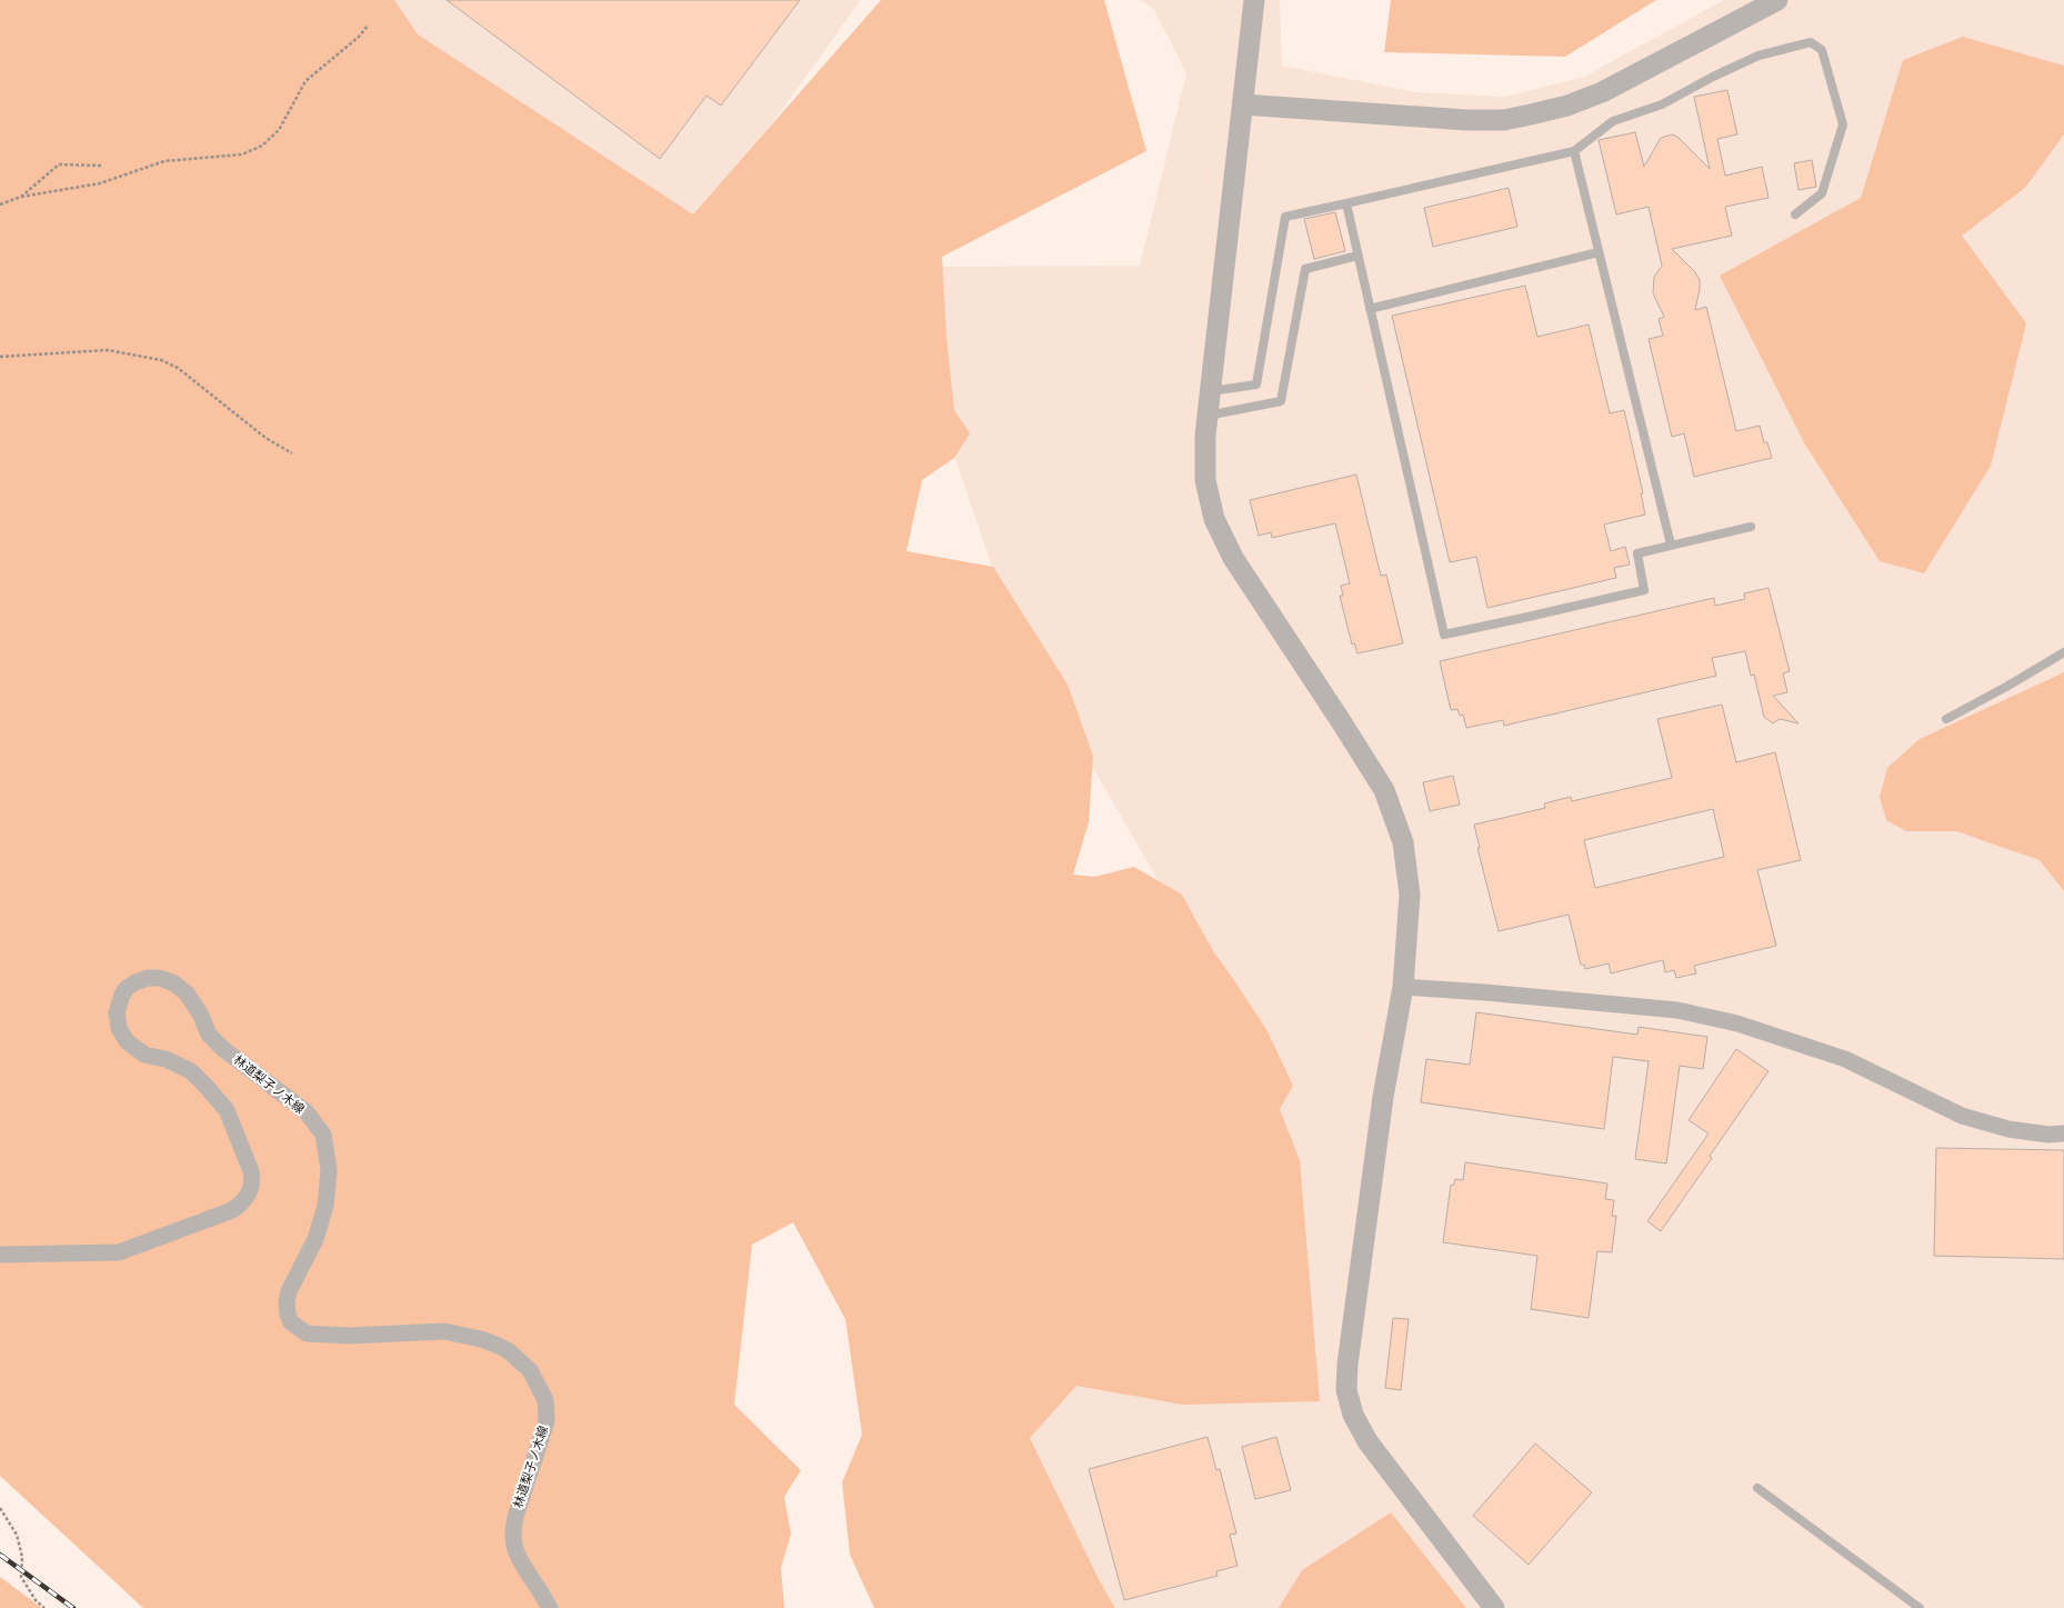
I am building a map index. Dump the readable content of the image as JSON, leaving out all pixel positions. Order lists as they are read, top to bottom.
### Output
{
  "streets": {
    "street": ["林道梨子ノ木線"]
  }
}
